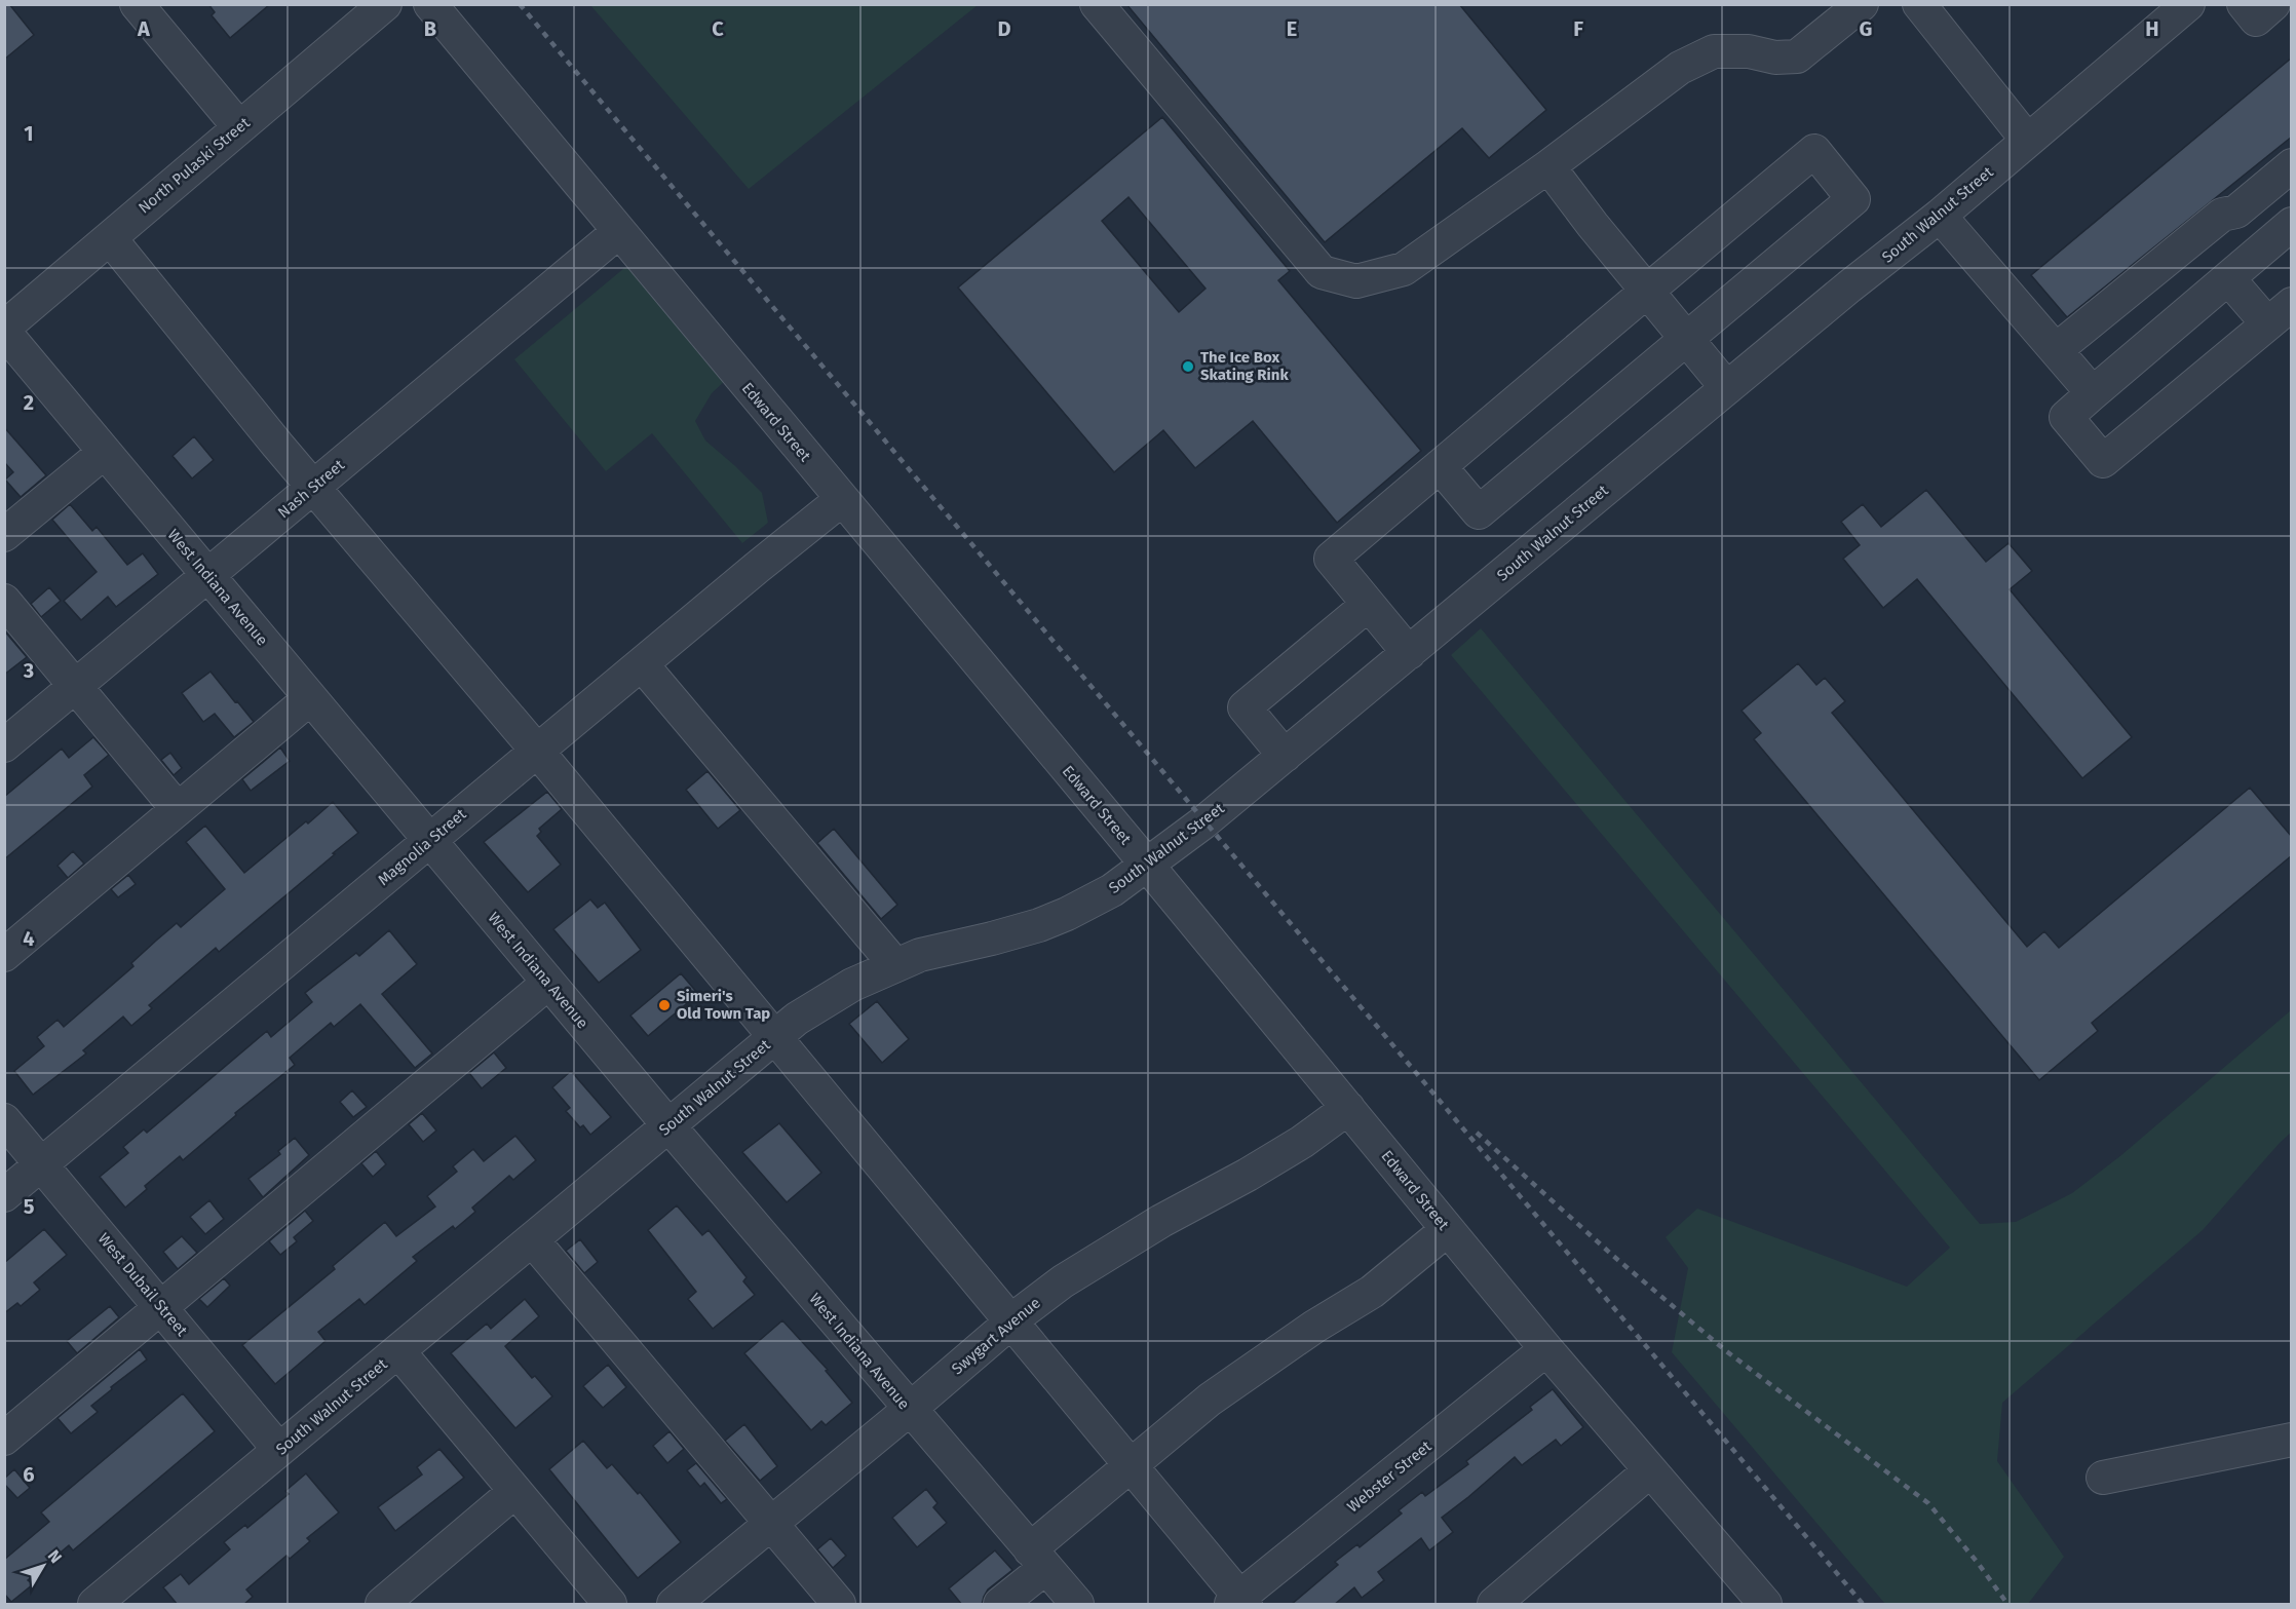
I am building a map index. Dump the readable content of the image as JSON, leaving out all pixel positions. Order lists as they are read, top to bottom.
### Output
{
  "streets": {
    "street": [
      "North Pulaski Street",
      "South Walnut Street",
      "Edward Street",
      "Nash Street",
      "West Indiana Avenue",
      "Magnolia Street",
      "West Dubail Street",
      "Swygart Avenue",
      "Webster Street"
    ]
  },
  "crossings": [
    ["North Pulaski Street", "West Indiana Avenue"],
    ["South Walnut Street", "Edward Street"],
    ["South Walnut Street", "West Indiana Avenue"],
    ["South Walnut Street", "West Dubail Street"],
    ["Edward Street", "Nash Street"],
    ["Edward Street", "Magnolia Street"],
    ["Edward Street", "Swygart Avenue"],
    ["Edward Street", "Webster Street"],
    ["Nash Street", "West Indiana Avenue"],
    ["West Indiana Avenue", "Magnolia Street"],
    ["West Indiana Avenue", "Swygart Avenue"],
    ["Magnolia Street", "West Dubail Street"]
  ],
  "places": ["The Ice Box Skating Rink", "Simeri's Old Town Tap"],
  "north": "top right",
  "grid": {
    "columns": [
      "A",
      "B",
      "C",
      "D",
      "E",
      "F",
      "G",
      "H"
    ],
    "rows": [
      "1",
      "2",
      "3",
      "4",
      "5",
      "6"
    ]
  }
}
